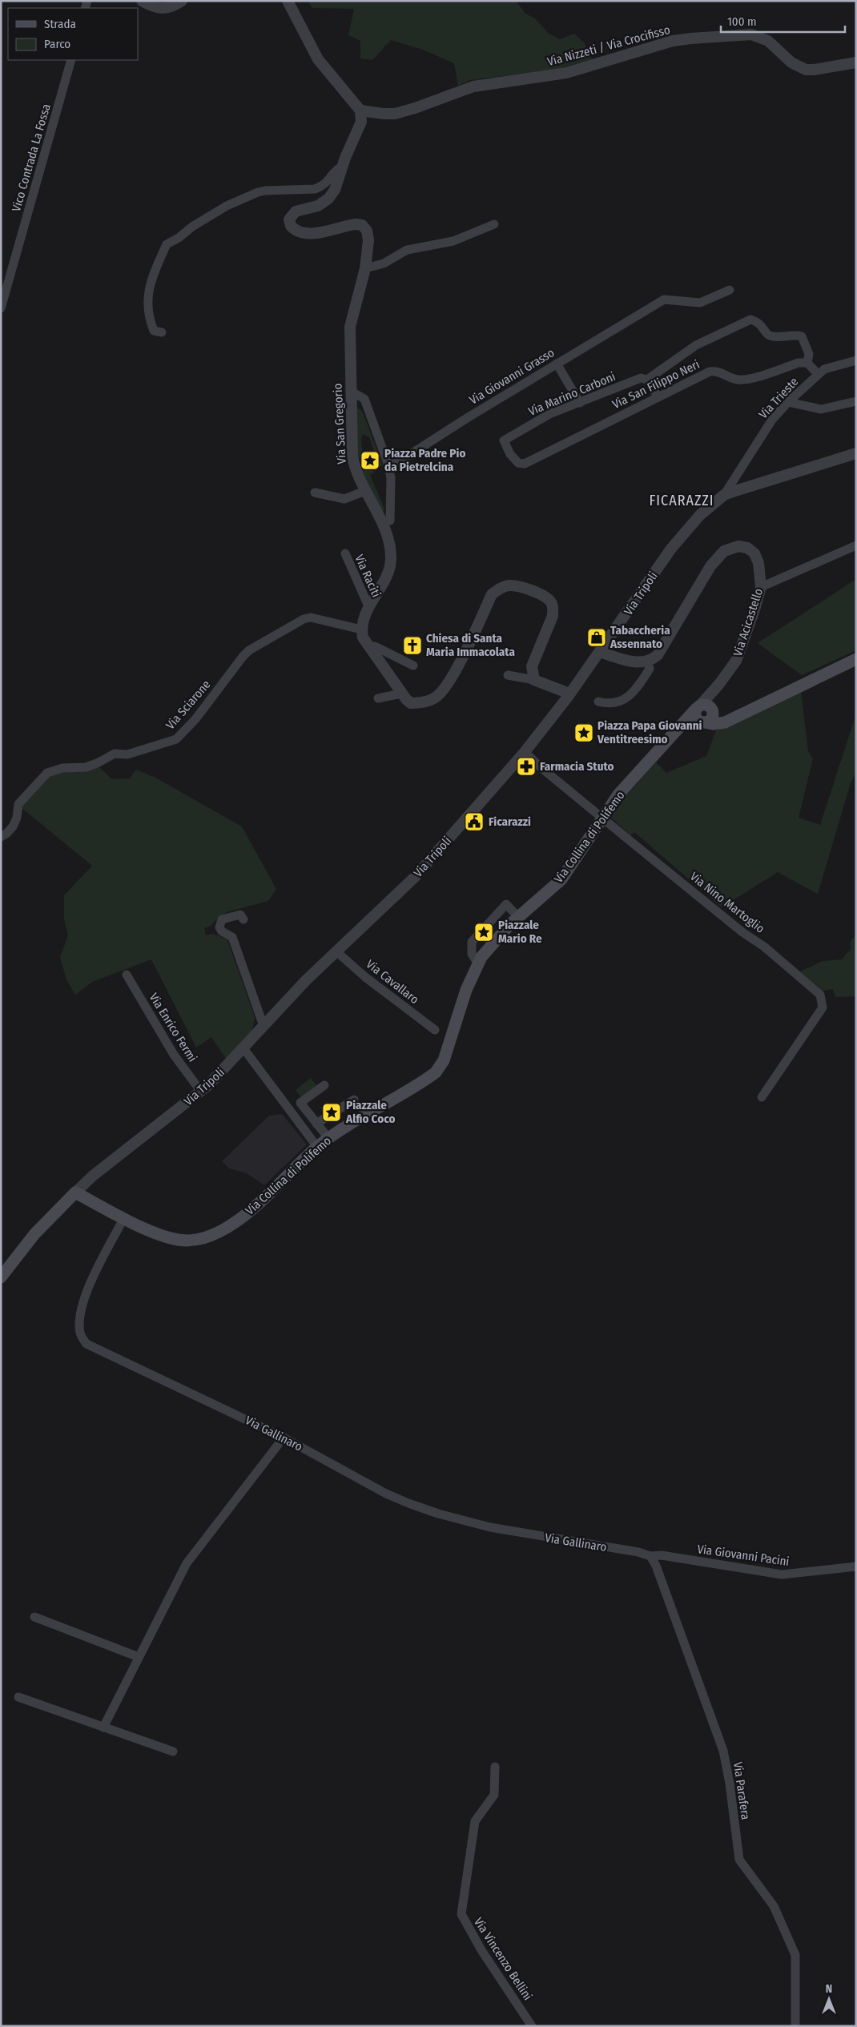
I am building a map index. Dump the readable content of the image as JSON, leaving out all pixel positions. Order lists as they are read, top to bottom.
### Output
{
  "streets": {
    "main road": ["Via Tripoli", "Via Collina di Polifemo"],
    "street": [
      "Via Nizzeti / Via Crocifisso",
      "Vico Contrada La Fossa",
      "Via Giovanni Grasso",
      "Via San Filippo Neri",
      "Via Marino Carboni",
      "Via Trieste",
      "Via San Gregorio",
      "Via Raciti",
      "Via Acicastello",
      "Via Sciarone",
      "Via Nino Martoglio",
      "Via Cavallaro",
      "Via Enrico Fermi",
      "Via Gallinaro",
      "Via Giovanni Pacini",
      "Via Parafera",
      "Via Vincenzo Bellini"
    ]
  },
  "crossings": [
    ["Via Nizzeti / Via Crocifisso", "Via San Gregorio"],
    ["Via San Filippo Neri", "Via Marino Carboni"],
    ["Via Trieste", "Via Tripoli"],
    ["Via San Gregorio", "Via Raciti"],
    ["Via San Gregorio", "Via Sciarone"],
    ["Via Tripoli", "Via Nino Martoglio"],
    ["Via Tripoli", "Via Cavallaro"],
    ["Via Tripoli", "Via Enrico Fermi"],
    ["Via Acicastello", "Via Collina di Polifemo"],
    ["Via Collina di Polifemo", "Via Nino Martoglio"],
    ["Via Collina di Polifemo", "Via Gallinaro"],
    ["Via Gallinaro", "Via Giovanni Pacini"],
    ["Via Gallinaro", "Via Parafera"],
    ["Via Giovanni Pacini", "Via Parafera"]
  ],
  "districts": ["FICARAZZI"],
  "places": {
    "place": [
      "Piazza Padre Pio da Pietrelcina",
      "Piazza Papa Giovanni Ventitreesimo",
      "Piazzale Mario Re",
      "Piazzale Alfio Coco"
    ],
    "shop": ["Tabaccheria Assennato"],
    "church": ["Chiesa di Santa Maria Immacolata"],
    "pharmacy": ["Farmacia Stuto"],
    "public building": ["Ficarazzi"]
  },
  "legend": ["Strada", "Parco"],
  "scale_bar": "100 m",
  "north": "top"
}
